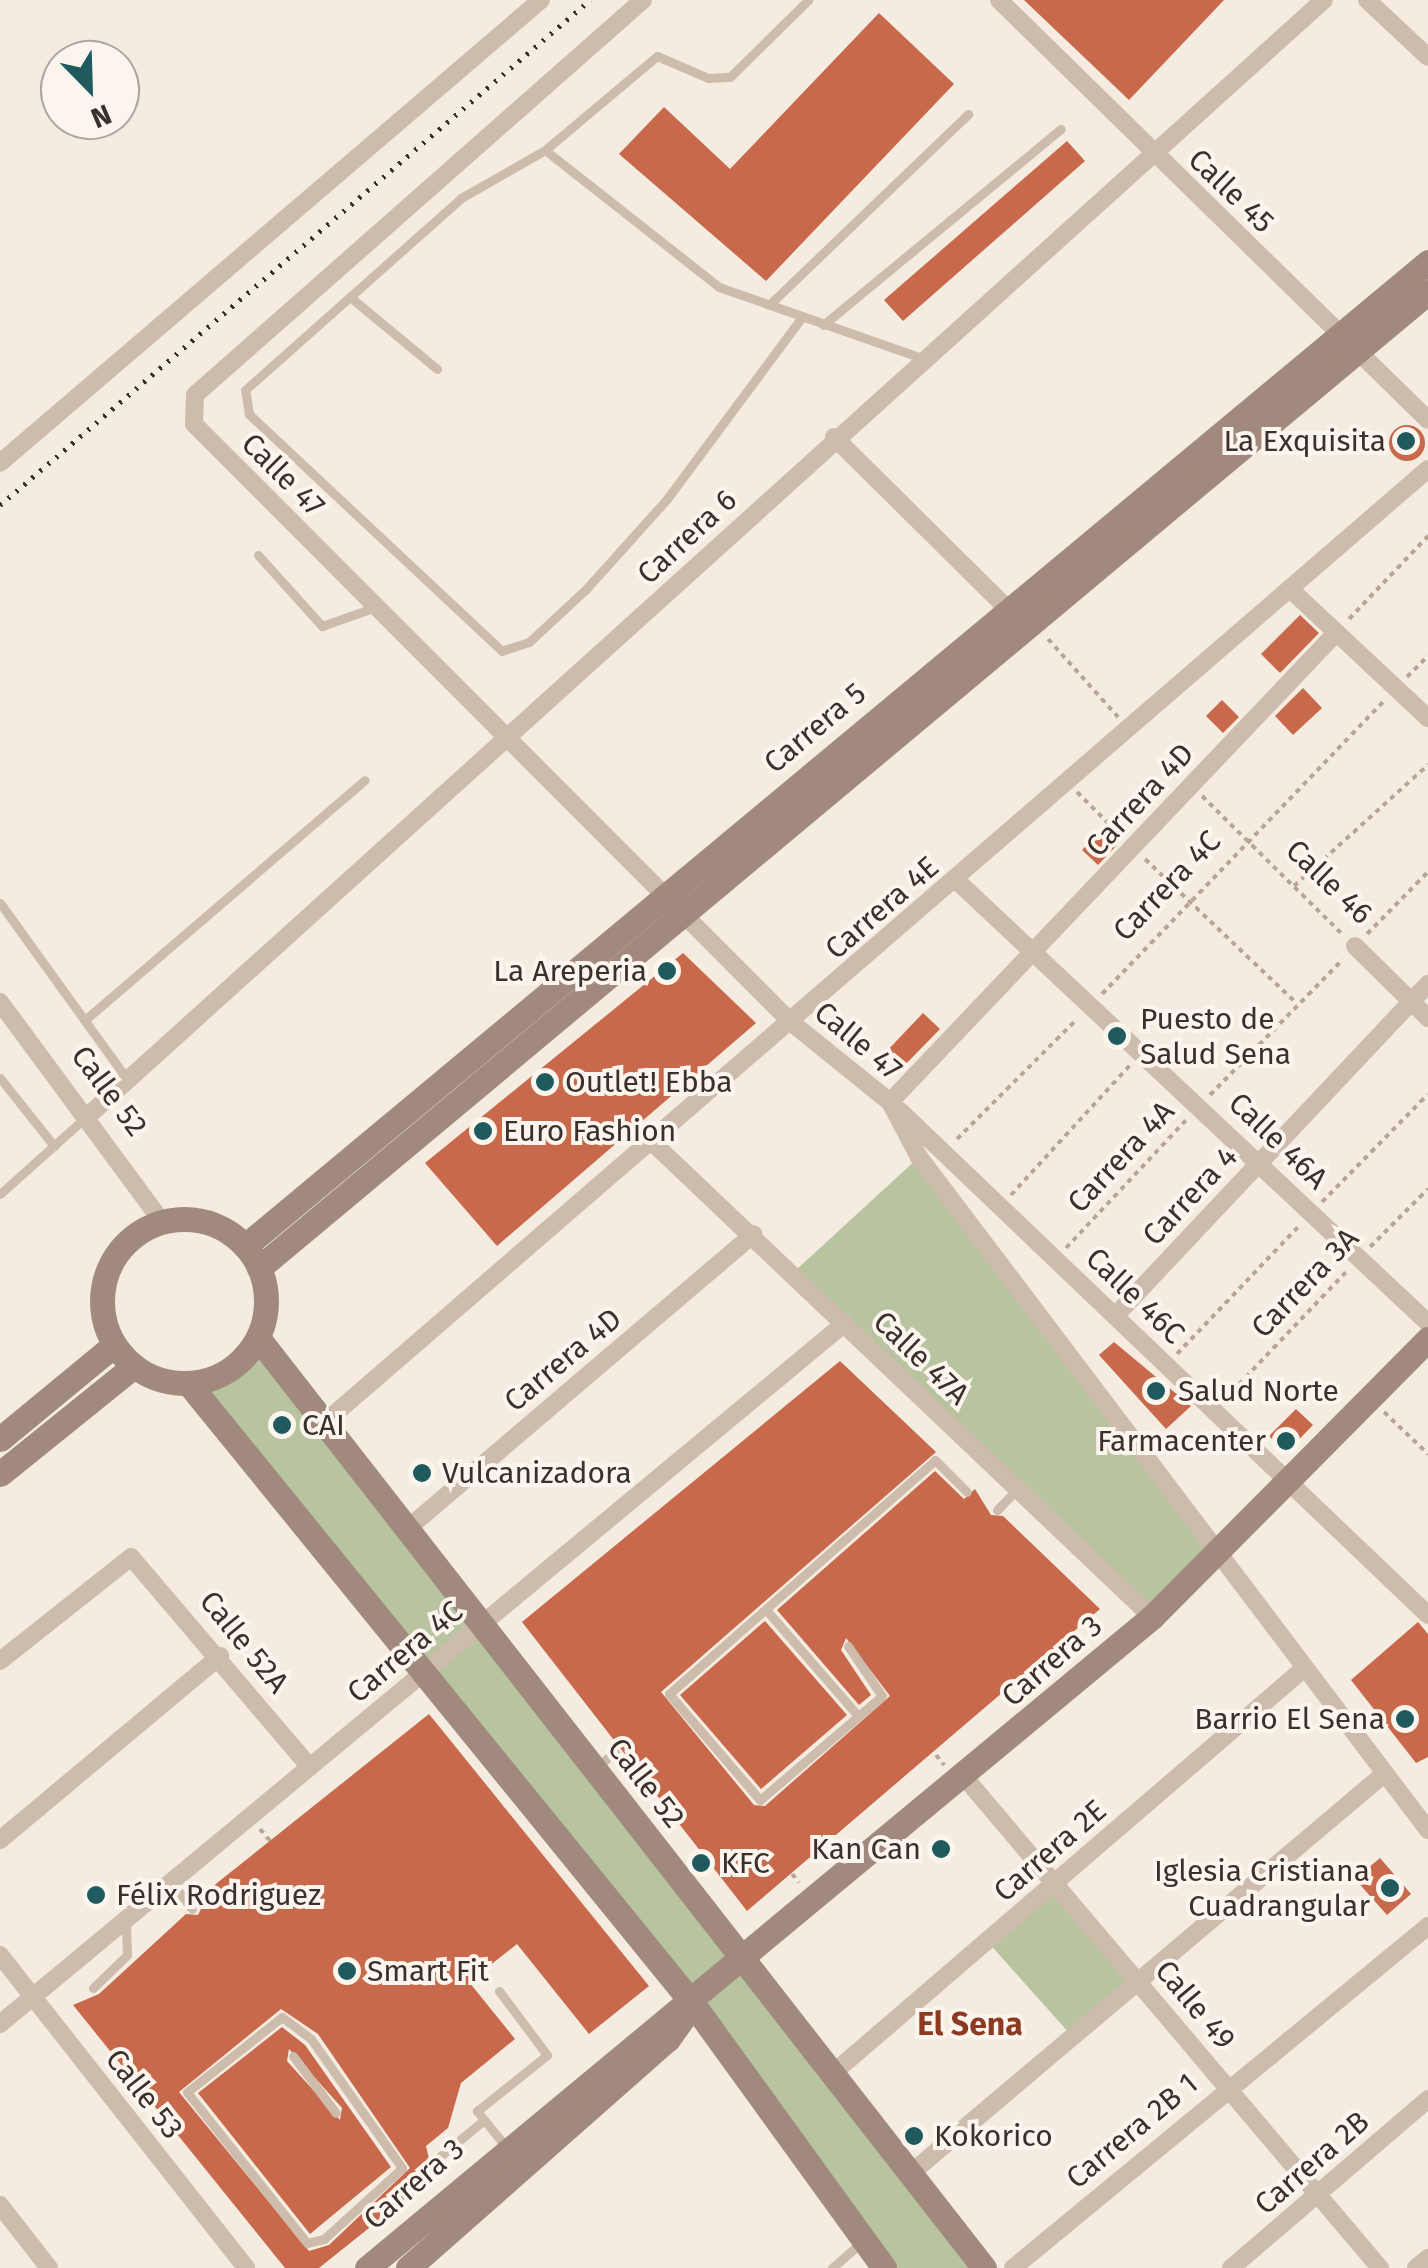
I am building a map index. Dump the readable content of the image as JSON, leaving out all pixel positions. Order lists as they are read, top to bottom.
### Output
{
  "streets": {
    "main road": ["Carrera 5", "Calle 52", "Carrera 3"],
    "street": [
      "Calle 45",
      "Calle 47",
      "Carrera 6",
      "Carrera 4D",
      "Calle 46",
      "Carrera 4C",
      "Carrera 4E",
      "Calle 46A",
      "Carrera 4",
      "Calle 46C",
      "Calle 47A",
      "Calle 52A",
      "Carrera 2E",
      "Calle 49",
      "Calle 53",
      "Carrera 2B 1",
      "Carrera 2B"
    ],
    "path": ["Carrera 4A", "Carrera 3A"]
  },
  "crossings": [
    ["Calle 45", "Carrera 6"],
    ["Calle 45", "Carrera 5"],
    ["Calle 47", "Carrera 6"],
    ["Calle 47", "Carrera 5"],
    ["Calle 47", "Carrera 4D"],
    ["Calle 47", "Carrera 4E"],
    ["Calle 47", "Calle 46C"],
    ["Calle 47", "Carrera 3"],
    ["Calle 47", "Carrera 2E"],
    ["Carrera 6", "Calle 52"],
    ["Carrera 5", "Calle 52"],
    ["Carrera 4D", "Calle 46"],
    ["Carrera 4D", "Calle 52"],
    ["Carrera 4D", "Calle 46A"],
    ["Carrera 4D", "Calle 46C"],
    ["Carrera 4D", "Calle 47A"],
    ["Calle 46", "Carrera 4C"],
    ["Calle 46", "Carrera 4A"],
    ["Calle 46", "Carrera 4"],
    ["Carrera 4C", "Calle 52"],
    ["Carrera 4C", "Calle 46A"],
    ["Carrera 4C", "Calle 46C"],
    ["Carrera 4C", "Calle 47A"],
    ["Carrera 4C", "Calle 52A"],
    ["Carrera 4C", "Calle 53"],
    ["Carrera 4E", "Calle 52"],
    ["Carrera 4E", "Calle 46A"],
    ["Carrera 4E", "Calle 47A"],
    ["Calle 52", "Carrera 3"],
    ["Calle 52", "Carrera 2E"],
    ["Calle 46A", "Carrera 4A"],
    ["Calle 46A", "Carrera 4"],
    ["Calle 46A", "Carrera 3A"],
    ["Carrera 4A", "Calle 46C"],
    ["Carrera 4", "Calle 46C"],
    ["Carrera 3A", "Calle 46C"],
    ["Calle 46C", "Carrera 3"],
    ["Calle 47A", "Carrera 3"],
    ["Carrera 3", "Calle 49"],
    ["Carrera 2E", "Calle 49"],
    ["Calle 49", "Carrera 2B 1"],
    ["Calle 49", "Carrera 2B"]
  ],
  "districts": ["El Sena"],
  "places": [
    "La Exquisita",
    "La Areperia",
    "Puesto de Salud Sena",
    "Outlet! Ebba",
    "Euro Fashion",
    "Salud Norte",
    "CAI",
    "Farmacenter",
    "Vulcanizadora",
    "Barrio El Sena",
    "Kan Can",
    "KFC",
    "Iglesia Cristiana Cuadrangular",
    "Félix Rodriguez",
    "Smart Fit",
    "Kokorico"
  ],
  "north": "bottom right"
}
